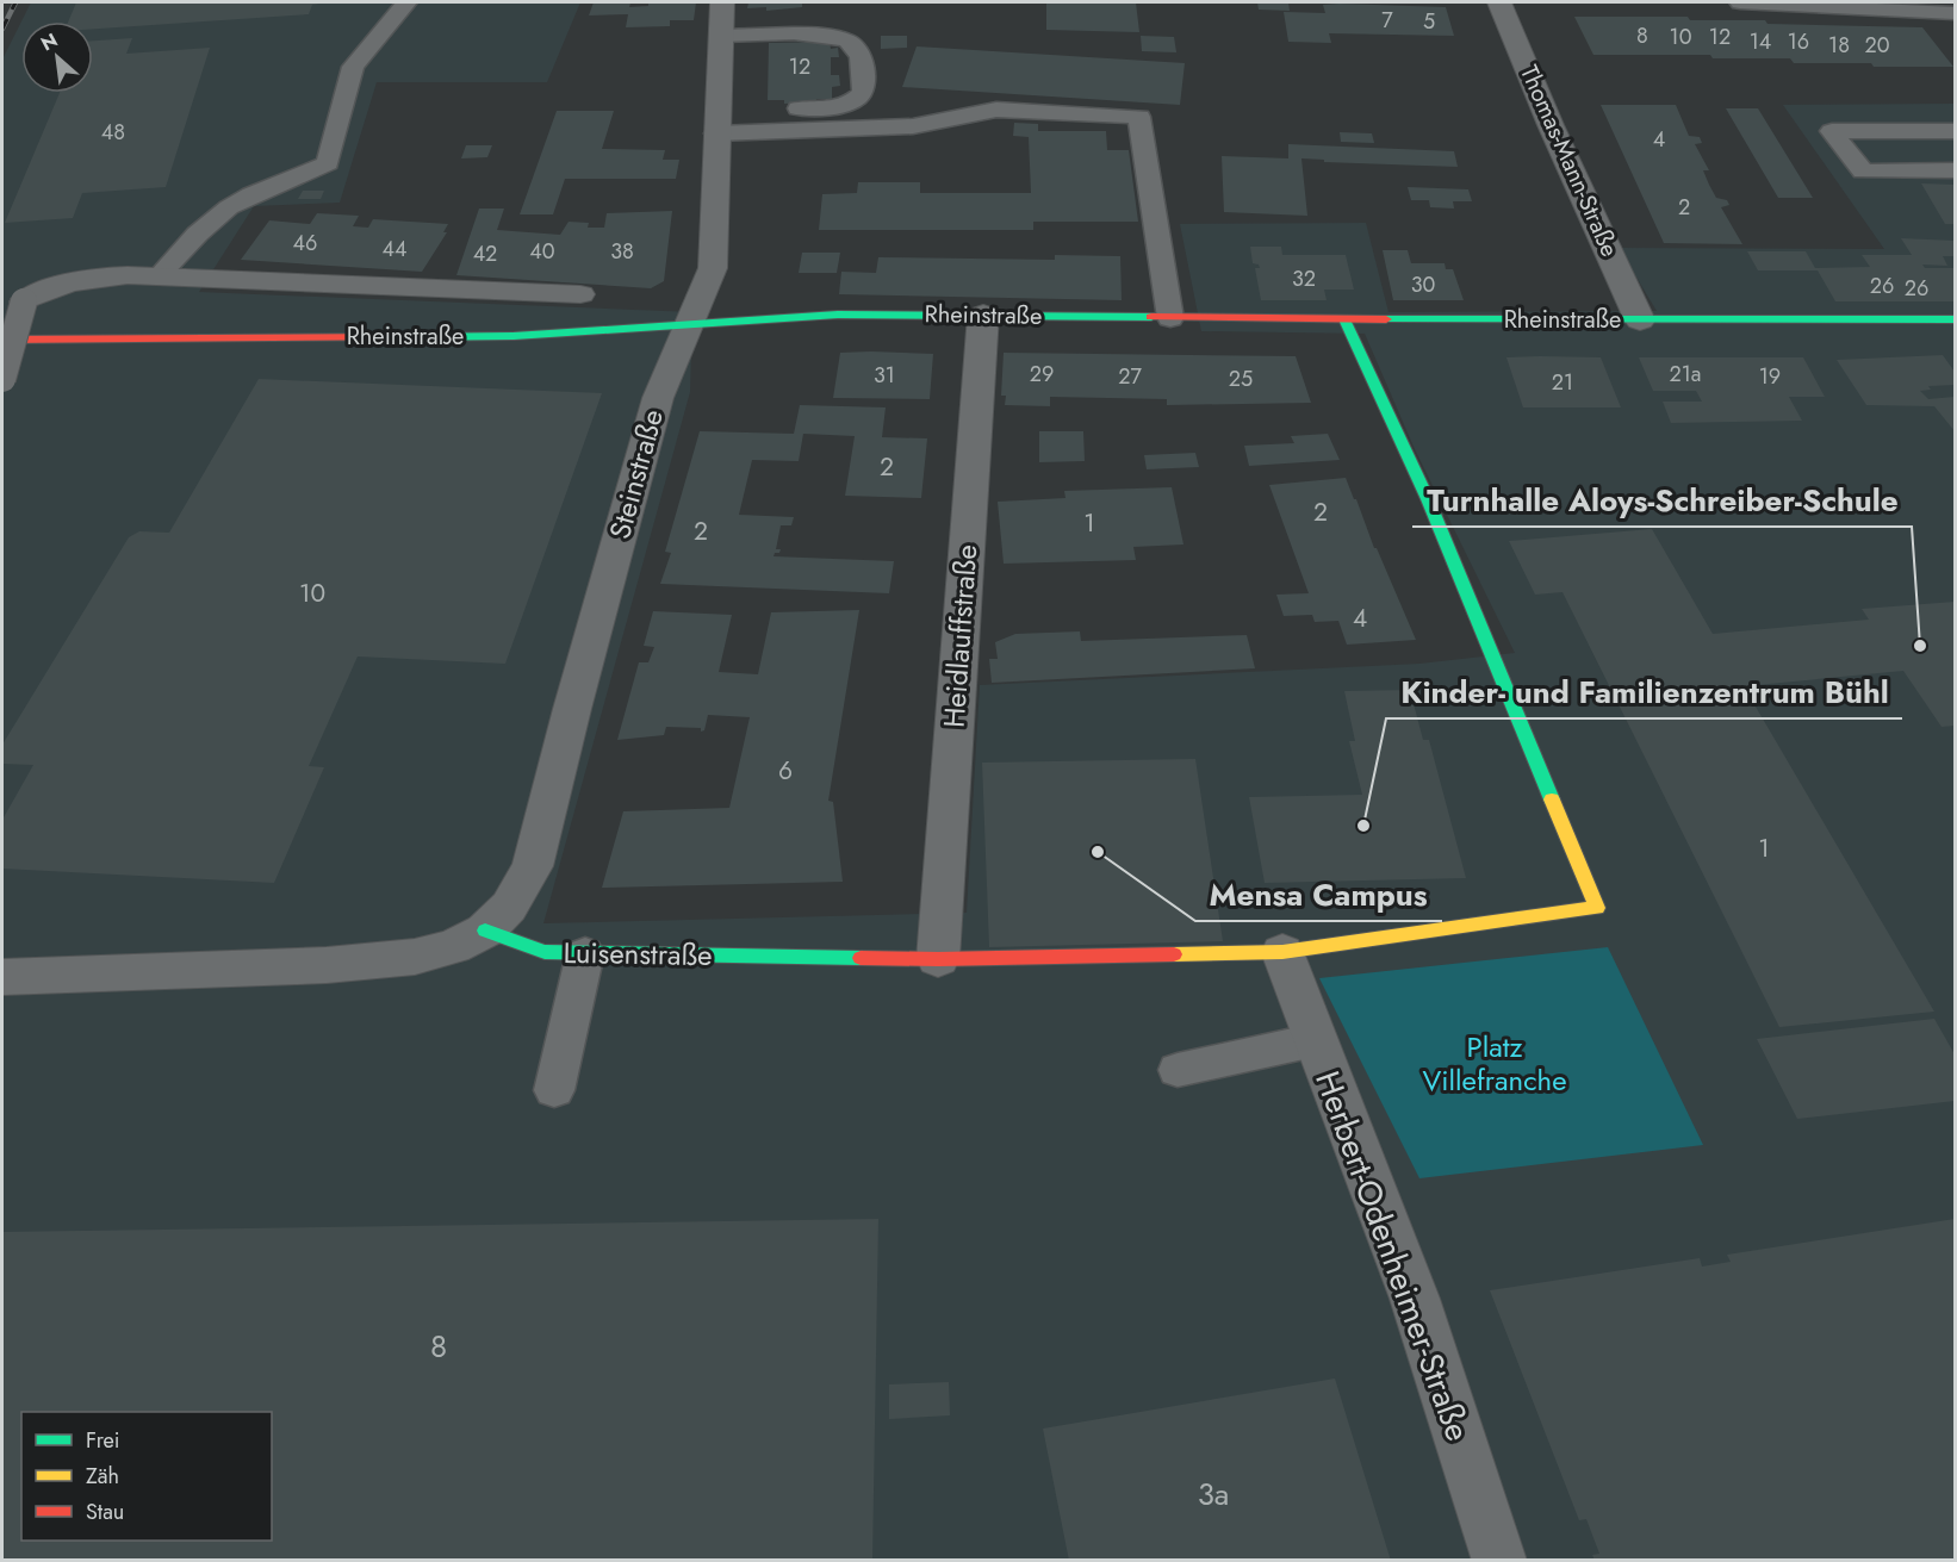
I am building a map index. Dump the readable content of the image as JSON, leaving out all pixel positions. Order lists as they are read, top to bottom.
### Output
{
  "streets": {
    "street": [
      "Thomas-Mann-Straße",
      "Rheinstraße",
      "Steinstraße",
      "Heidlauffstraße",
      "Luisenstraße",
      "Herbert-Odenheimer-Straße"
    ]
  },
  "crossings": [
    ["Thomas-Mann-Straße", "Rheinstraße"],
    ["Rheinstraße", "Steinstraße"],
    ["Rheinstraße", "Heidlauffstraße"],
    ["Rheinstraße", "Luisenstraße"],
    ["Steinstraße", "Luisenstraße"],
    ["Heidlauffstraße", "Luisenstraße"],
    ["Luisenstraße", "Herbert-Odenheimer-Straße"]
  ],
  "parks": ["Platz Villefranche"],
  "places": ["Turnhalle Aloys-Schreiber-Schule", "Kinder- und Familienzentrum Bühl", "Mensa Campus"],
  "house_numbers": [
    "7",
    "5",
    "8",
    "10",
    "12",
    "14",
    "16",
    "18",
    "20",
    "12",
    "48",
    "4",
    "2",
    "46",
    "44",
    "40",
    "38",
    "42",
    "32",
    "30",
    "26",
    "26",
    "29",
    "21a",
    "31",
    "27",
    "19",
    "25",
    "21",
    "2",
    "2",
    "1",
    "2",
    "10",
    "4",
    "6",
    "1",
    "8",
    "3a"
  ],
  "legend": ["Frei", "Zäh", "Stau"],
  "north": "top left"
}
